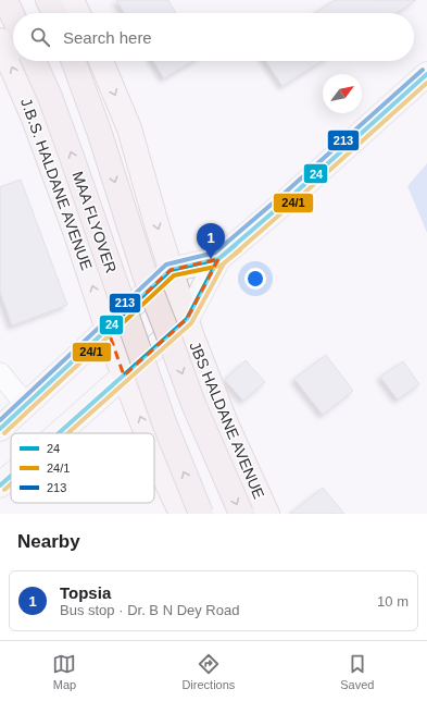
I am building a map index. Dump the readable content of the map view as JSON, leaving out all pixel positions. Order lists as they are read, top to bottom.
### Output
{
  "streets": {
    "highway": ["MAA FLYOVER"],
    "main road": ["J.B.S. HALDANE AVENUE", "JBS HALDANE AVENUE"]
  },
  "one_way": ["J.B.S. HALDANE AVENUE", "JBS HALDANE AVENUE"],
  "lines": ["transit line 213", "transit line 24", "transit line 24/1"],
  "legend": ["24", "24/1", "213"],
  "north": "top right",
  "page": {
    "search": "Search here",
    "pins": "1",
    "heading": "Nearby",
    "list": [
      {
        "mark": "1",
        "name": "Topsia",
        "note": "Bus stop · Dr. B N Dey Road",
        "value": "10 m"
      }
    ],
    "nav": ["Map", "Directions", "Saved"]
  }
}
